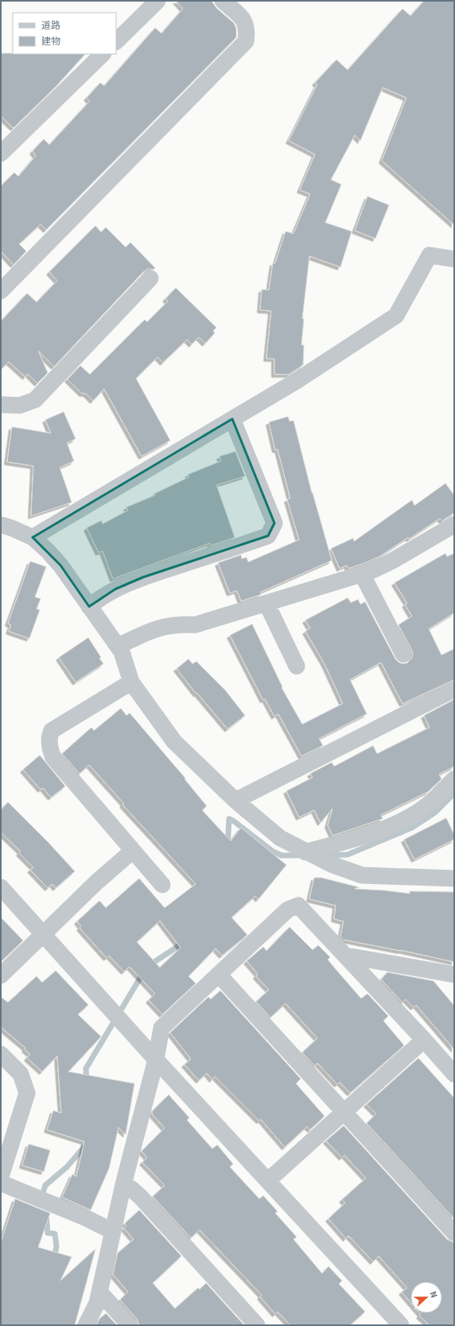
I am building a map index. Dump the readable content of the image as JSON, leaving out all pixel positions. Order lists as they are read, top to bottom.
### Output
{
  "legend": ["道路", "建物"],
  "north": "right"
}
